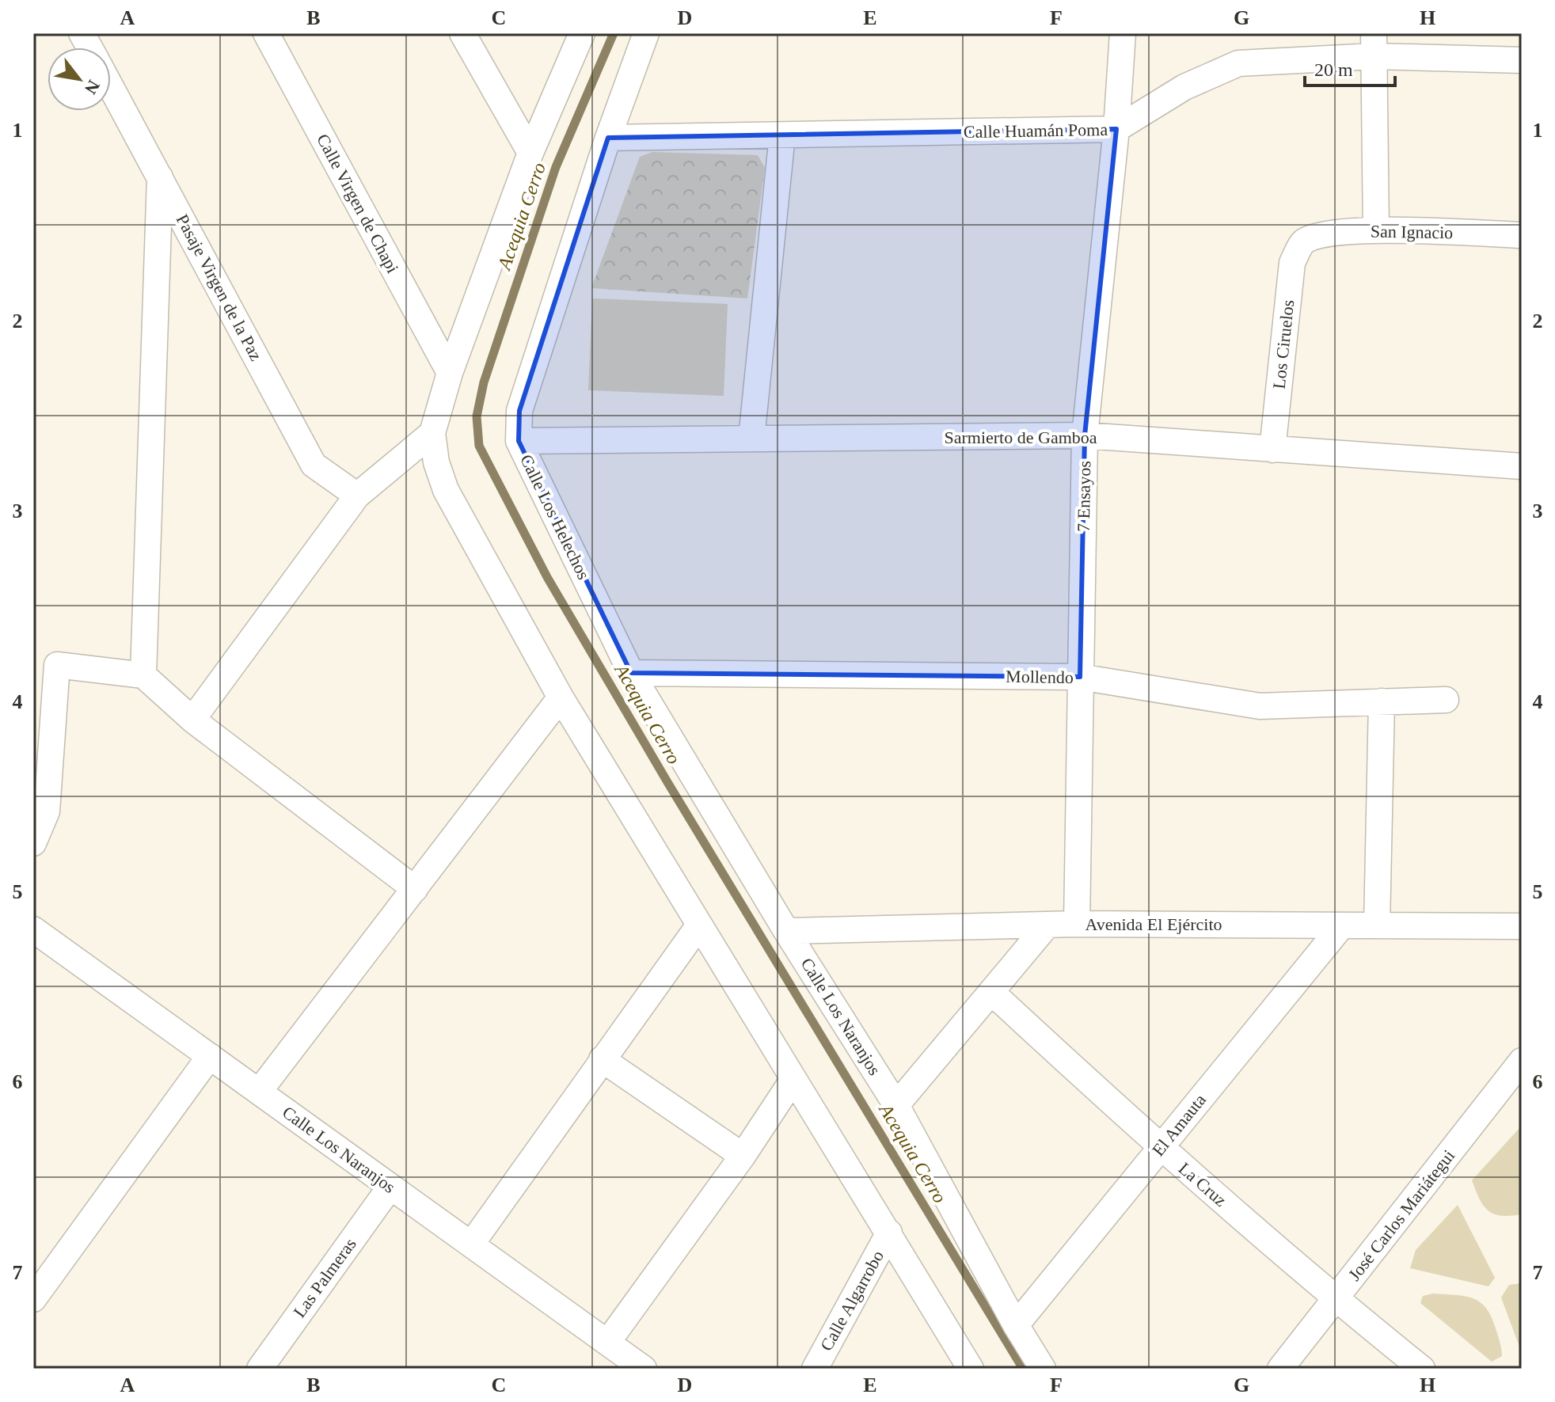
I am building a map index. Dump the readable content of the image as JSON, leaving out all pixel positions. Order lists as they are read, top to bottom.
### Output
{
  "streets": {
    "street": [
      "Calle Huamán Poma",
      "Calle Virgen de Chapi",
      "San Ignacio",
      "Pasaje Virgen de la Paz",
      "Los Ciruelos",
      "Sarmierto de Gamboa",
      "7 Ensayos",
      "Calle Los Helechos",
      "Mollendo",
      "Avenida El Ejército",
      "Calle Los Naranjos",
      "El Amauta",
      "La Cruz",
      "José Carlos Mariátegui",
      "Las Palmeras",
      "Calle Algarrobo"
    ]
  },
  "crossings": [
    ["Calle Huamán Poma", "7 Ensayos"],
    ["Calle Huamán Poma", "Calle Los Helechos"],
    ["San Ignacio", "Los Ciruelos"],
    ["Los Ciruelos", "Sarmierto de Gamboa"],
    ["Sarmierto de Gamboa", "7 Ensayos"],
    ["Sarmierto de Gamboa", "Calle Los Helechos"],
    ["7 Ensayos", "Mollendo"],
    ["7 Ensayos", "Avenida El Ejército"],
    ["Calle Los Helechos", "Mollendo"],
    ["Calle Los Helechos", "Avenida El Ejército"],
    ["Calle Los Helechos", "Calle Los Naranjos"],
    ["Avenida El Ejército", "Calle Los Naranjos"],
    ["Avenida El Ejército", "El Amauta"],
    ["Calle Los Naranjos", "El Amauta"],
    ["Calle Los Naranjos", "Las Palmeras"],
    ["El Amauta", "La Cruz"],
    ["La Cruz", "José Carlos Mariátegui"]
  ],
  "water": ["Acequia Cerro"],
  "scale_bar": "20 m",
  "north": "bottom right",
  "grid": {
    "columns": [
      "A",
      "B",
      "C",
      "D",
      "E",
      "F",
      "G",
      "H"
    ],
    "rows": [
      "1",
      "2",
      "3",
      "4",
      "5",
      "6",
      "7"
    ]
  }
}
